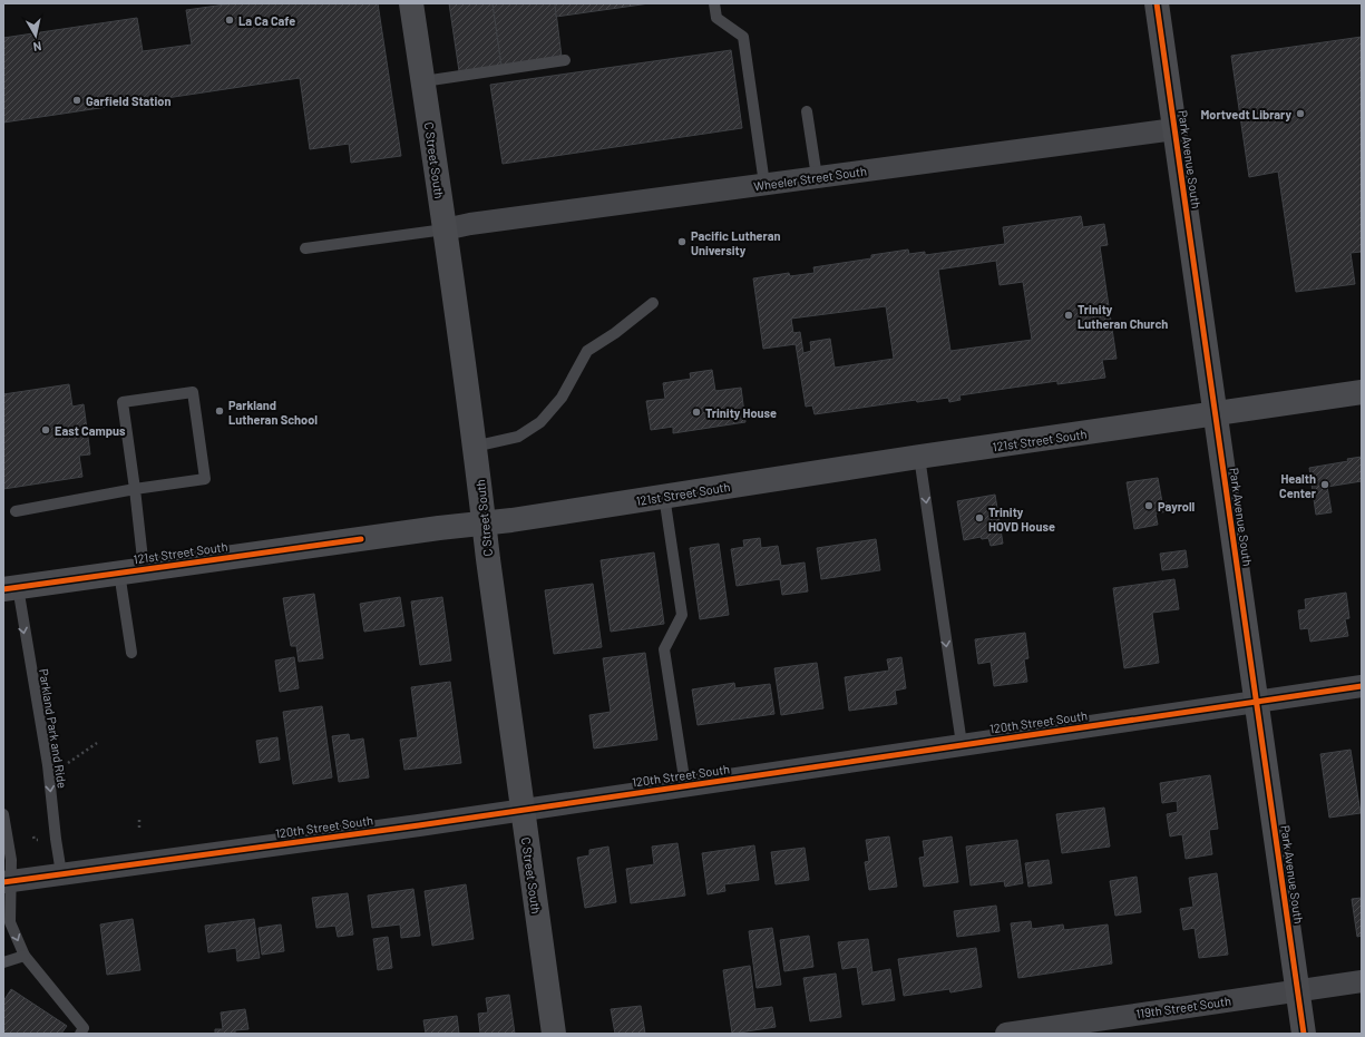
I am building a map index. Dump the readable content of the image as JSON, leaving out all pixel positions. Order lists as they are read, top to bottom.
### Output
{
  "streets": {
    "street": [
      "Park Avenue South",
      "C Street South",
      "Wheeler Street South",
      "121st Street South",
      "120th Street South",
      "119th Street South"
    ],
    "lane": ["Parkland Park and Ride"]
  },
  "crossings": [
    ["Park Avenue South", "Wheeler Street South"],
    ["Park Avenue South", "121st Street South"],
    ["Park Avenue South", "120th Street South"],
    ["Park Avenue South", "119th Street South"],
    ["C Street South", "Wheeler Street South"],
    ["C Street South", "121st Street South"],
    ["C Street South", "120th Street South"],
    ["121st Street South", "Parkland Park and Ride"],
    ["120th Street South", "Parkland Park and Ride"]
  ],
  "one_way": ["Parkland Park and Ride"],
  "places": [
    "La Ca Cafe",
    "Garfield Station",
    "Mortvedt Library",
    "Pacific Lutheran University",
    "Trinity Lutheran Church",
    "Parkland Lutheran School",
    "Trinity House",
    "East Campus",
    "Health Center",
    "Payroll",
    "Trinity HOVD House"
  ],
  "north": "bottom"
}
